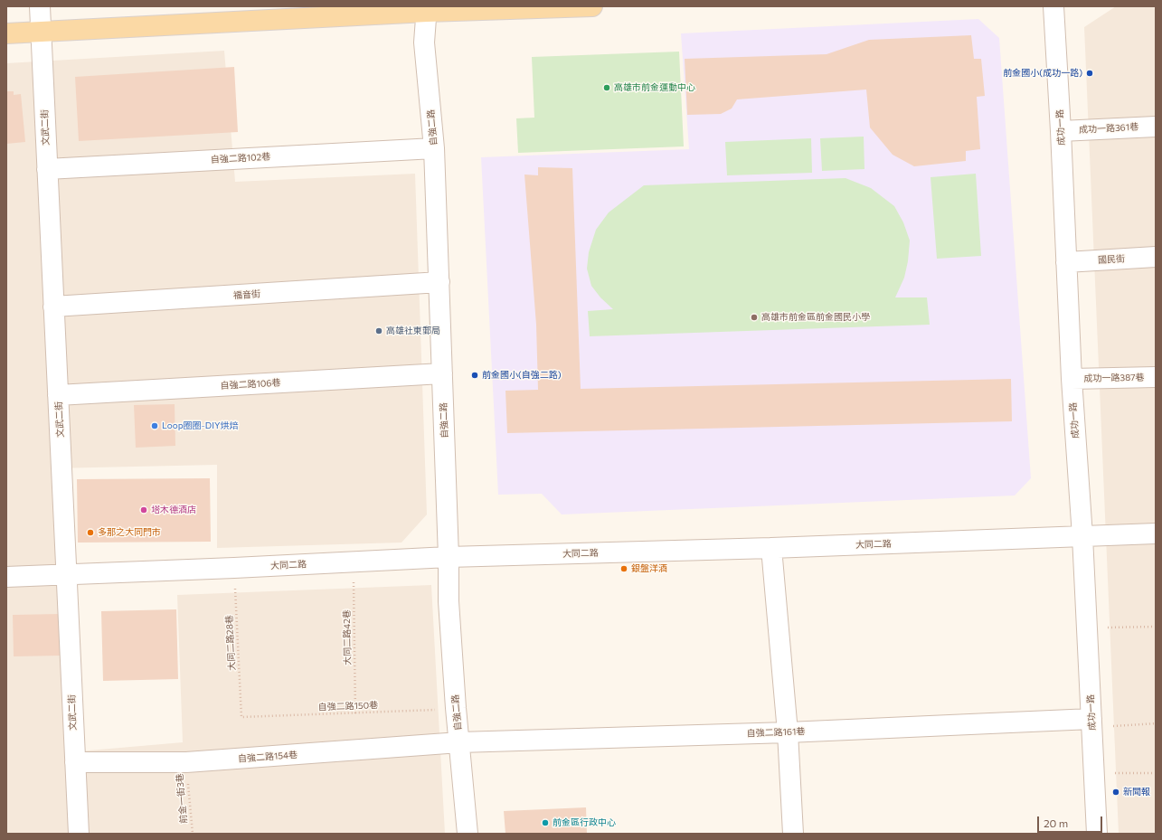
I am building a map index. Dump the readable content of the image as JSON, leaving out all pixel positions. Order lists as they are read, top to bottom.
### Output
{
  "streets": {
    "street": [
      "文武二街",
      "自強二路",
      "成功一路",
      "成功一路361巷",
      "自強二路102巷",
      "國民街",
      "福音街",
      "成功一路387巷",
      "自強二路106巷",
      "大同二路",
      "自強二路161巷",
      "自強二路154巷"
    ],
    "path": [
      "大同二路42巷",
      "大同二路28巷",
      "自強二路150巷",
      "前金一街3巷"
    ]
  },
  "crossings": [
    ["文武二街", "自強二路102巷"],
    ["文武二街", "福音街"],
    ["文武二街", "自強二路106巷"],
    ["文武二街", "大同二路"],
    ["文武二街", "自強二路154巷"],
    ["自強二路", "自強二路102巷"],
    ["自強二路", "福音街"],
    ["自強二路", "自強二路106巷"],
    ["自強二路", "大同二路"],
    ["自強二路", "自強二路150巷"],
    ["自強二路", "自強二路161巷"],
    ["自強二路", "自強二路154巷"],
    ["成功一路", "成功一路361巷"],
    ["成功一路", "國民街"],
    ["成功一路", "成功一路387巷"],
    ["成功一路", "大同二路"],
    ["成功一路", "自強二路161巷"],
    ["大同二路", "大同二路42巷"],
    ["大同二路", "大同二路28巷"],
    ["大同二路42巷", "自強二路150巷"],
    ["大同二路28巷", "自強二路150巷"],
    ["自強二路161巷", "自強二路154巷"],
    ["自強二路154巷", "前金一街3巷"]
  ],
  "places": [
    "前金國小(成功一路)",
    "高雄市前金運動中心",
    "高雄市前金區前金國民小學",
    "高雄社東郵局",
    "前金國小(自強二路)",
    "Loop圈圈-DIY烘焙",
    "塔木德酒店",
    "多那之大同門市",
    "銀盤洋酒",
    "新聞報",
    "前金區行政中心"
  ],
  "scale_bar": "20 m"
}
